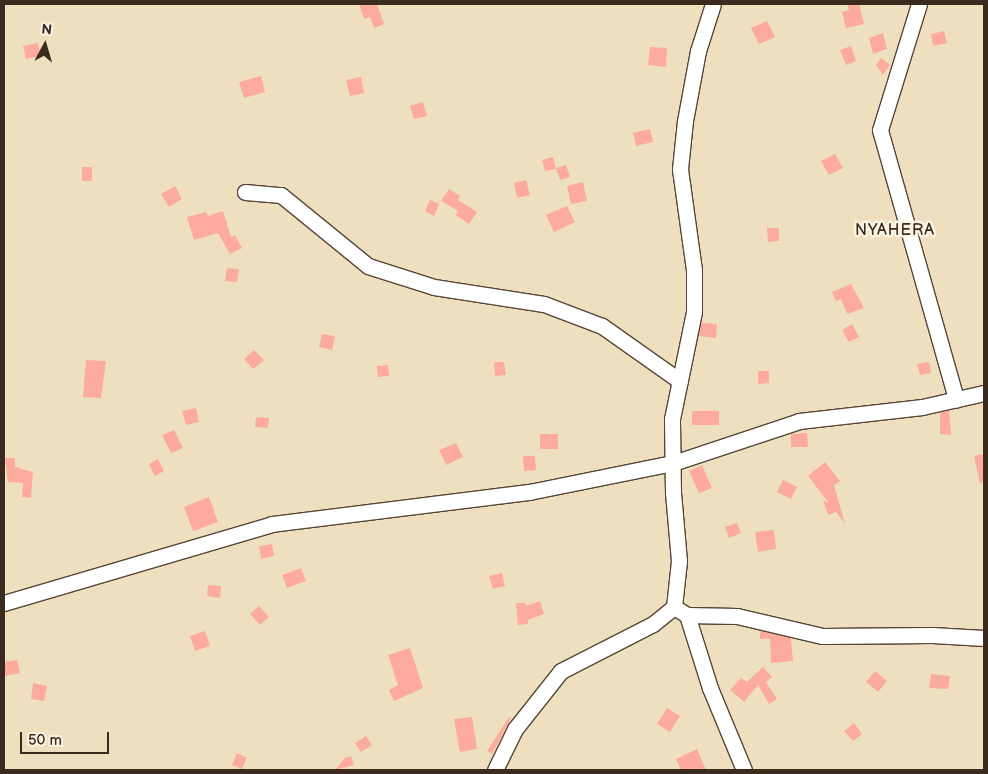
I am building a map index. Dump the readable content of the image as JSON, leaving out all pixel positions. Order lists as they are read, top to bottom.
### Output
{
  "districts": ["NYAHERA"],
  "scale_bar": "50 m",
  "north": "top"
}
